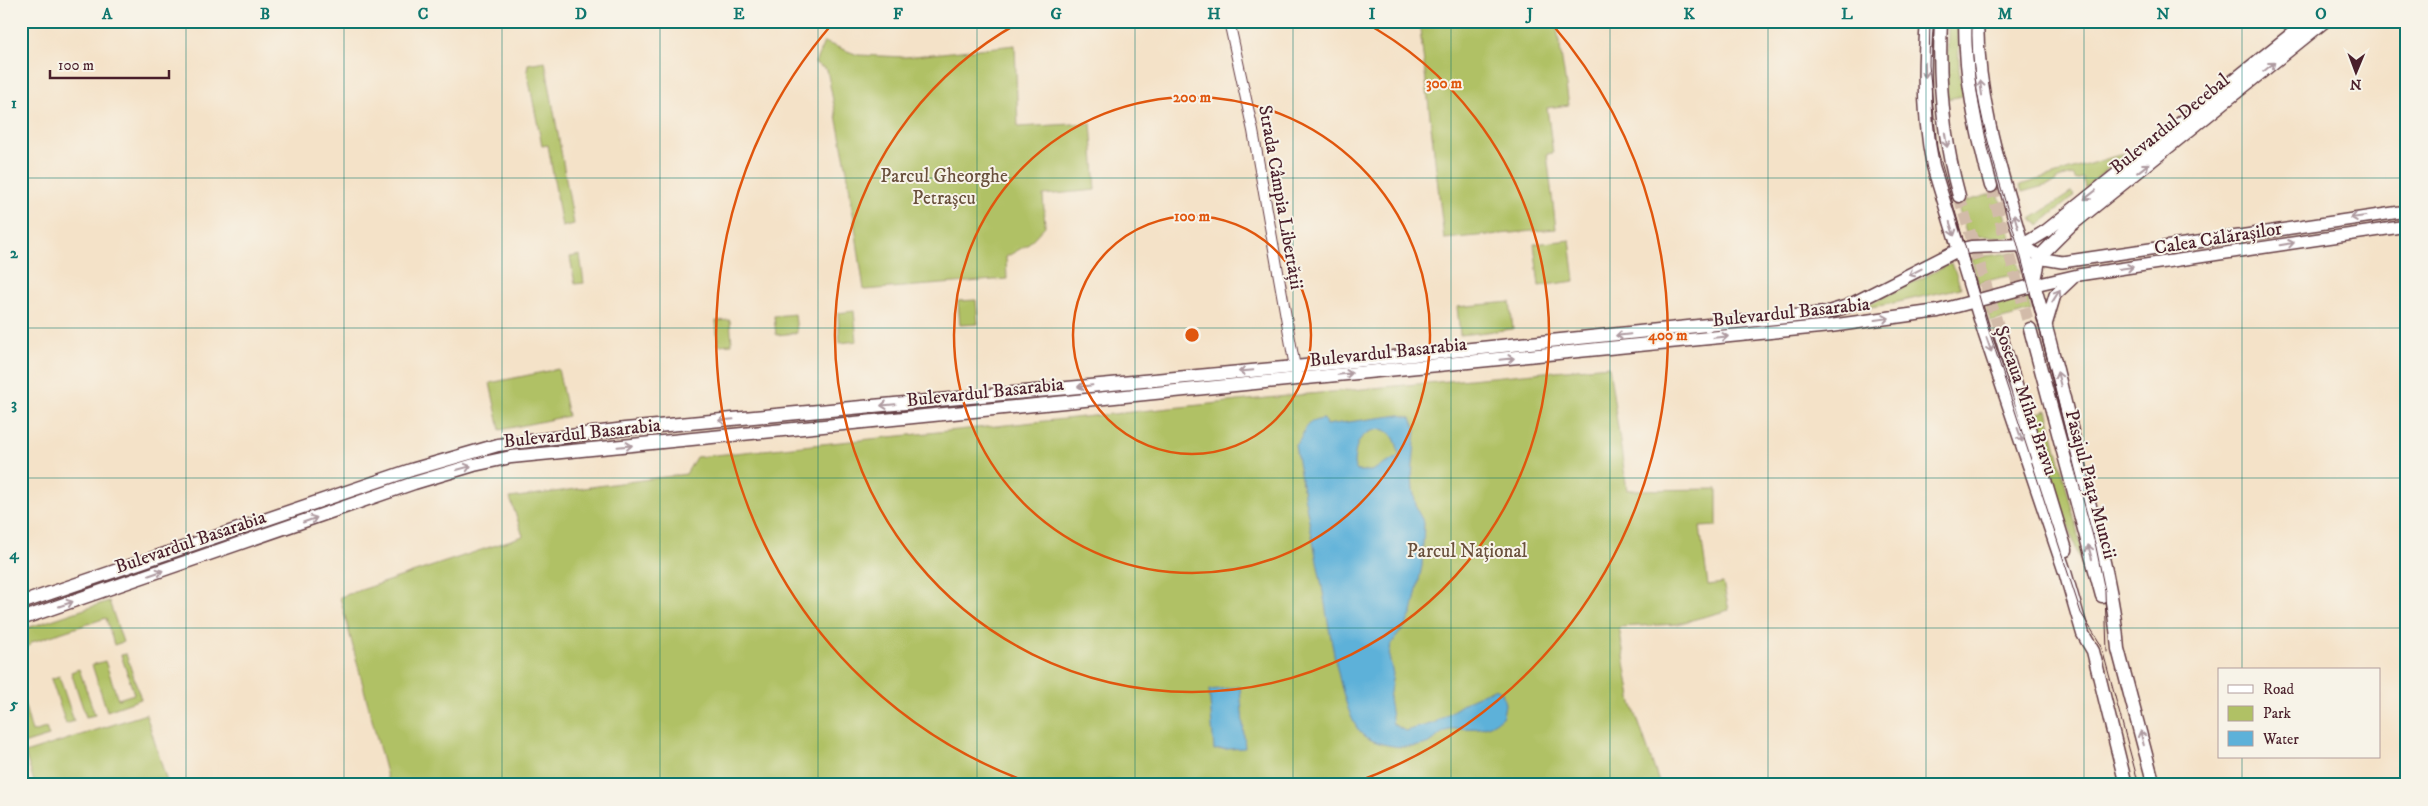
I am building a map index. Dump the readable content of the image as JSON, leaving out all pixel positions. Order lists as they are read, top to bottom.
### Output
{
  "streets": {
    "main road": [
      "Bulevardul Decebal",
      "Calea Călărașilor",
      "Bulevardul Basarabia",
      "Șoseaua Mihai Bravu",
      "Pasajul Piața Muncii"
    ],
    "street": ["Strada Câmpia Libertății"]
  },
  "crossings": [
    ["Bulevardul Decebal", "Calea Călărașilor"],
    ["Bulevardul Decebal", "Bulevardul Basarabia"],
    ["Bulevardul Decebal", "Șoseaua Mihai Bravu"],
    ["Strada Câmpia Libertății", "Bulevardul Basarabia"],
    ["Calea Călărașilor", "Bulevardul Basarabia"],
    ["Calea Călărașilor", "Șoseaua Mihai Bravu"],
    ["Bulevardul Basarabia", "Șoseaua Mihai Bravu"],
    ["Șoseaua Mihai Bravu", "Pasajul Piața Muncii"]
  ],
  "parks": ["Parcul Gheorghe Petrașcu", "Parcul Național"],
  "legend": ["Road", "Park", "Water"],
  "scale_bar": "100 m",
  "north": "bottom",
  "grid": {
    "columns": [
      "A",
      "B",
      "C",
      "D",
      "E",
      "F",
      "G",
      "H",
      "I",
      "J",
      "K",
      "L",
      "M",
      "N",
      "O"
    ],
    "rows": [
      "1",
      "2",
      "3",
      "4",
      "5"
    ]
  },
  "rings": [
    "300 m",
    "200 m",
    "100 m",
    "400 m"
  ]
}
